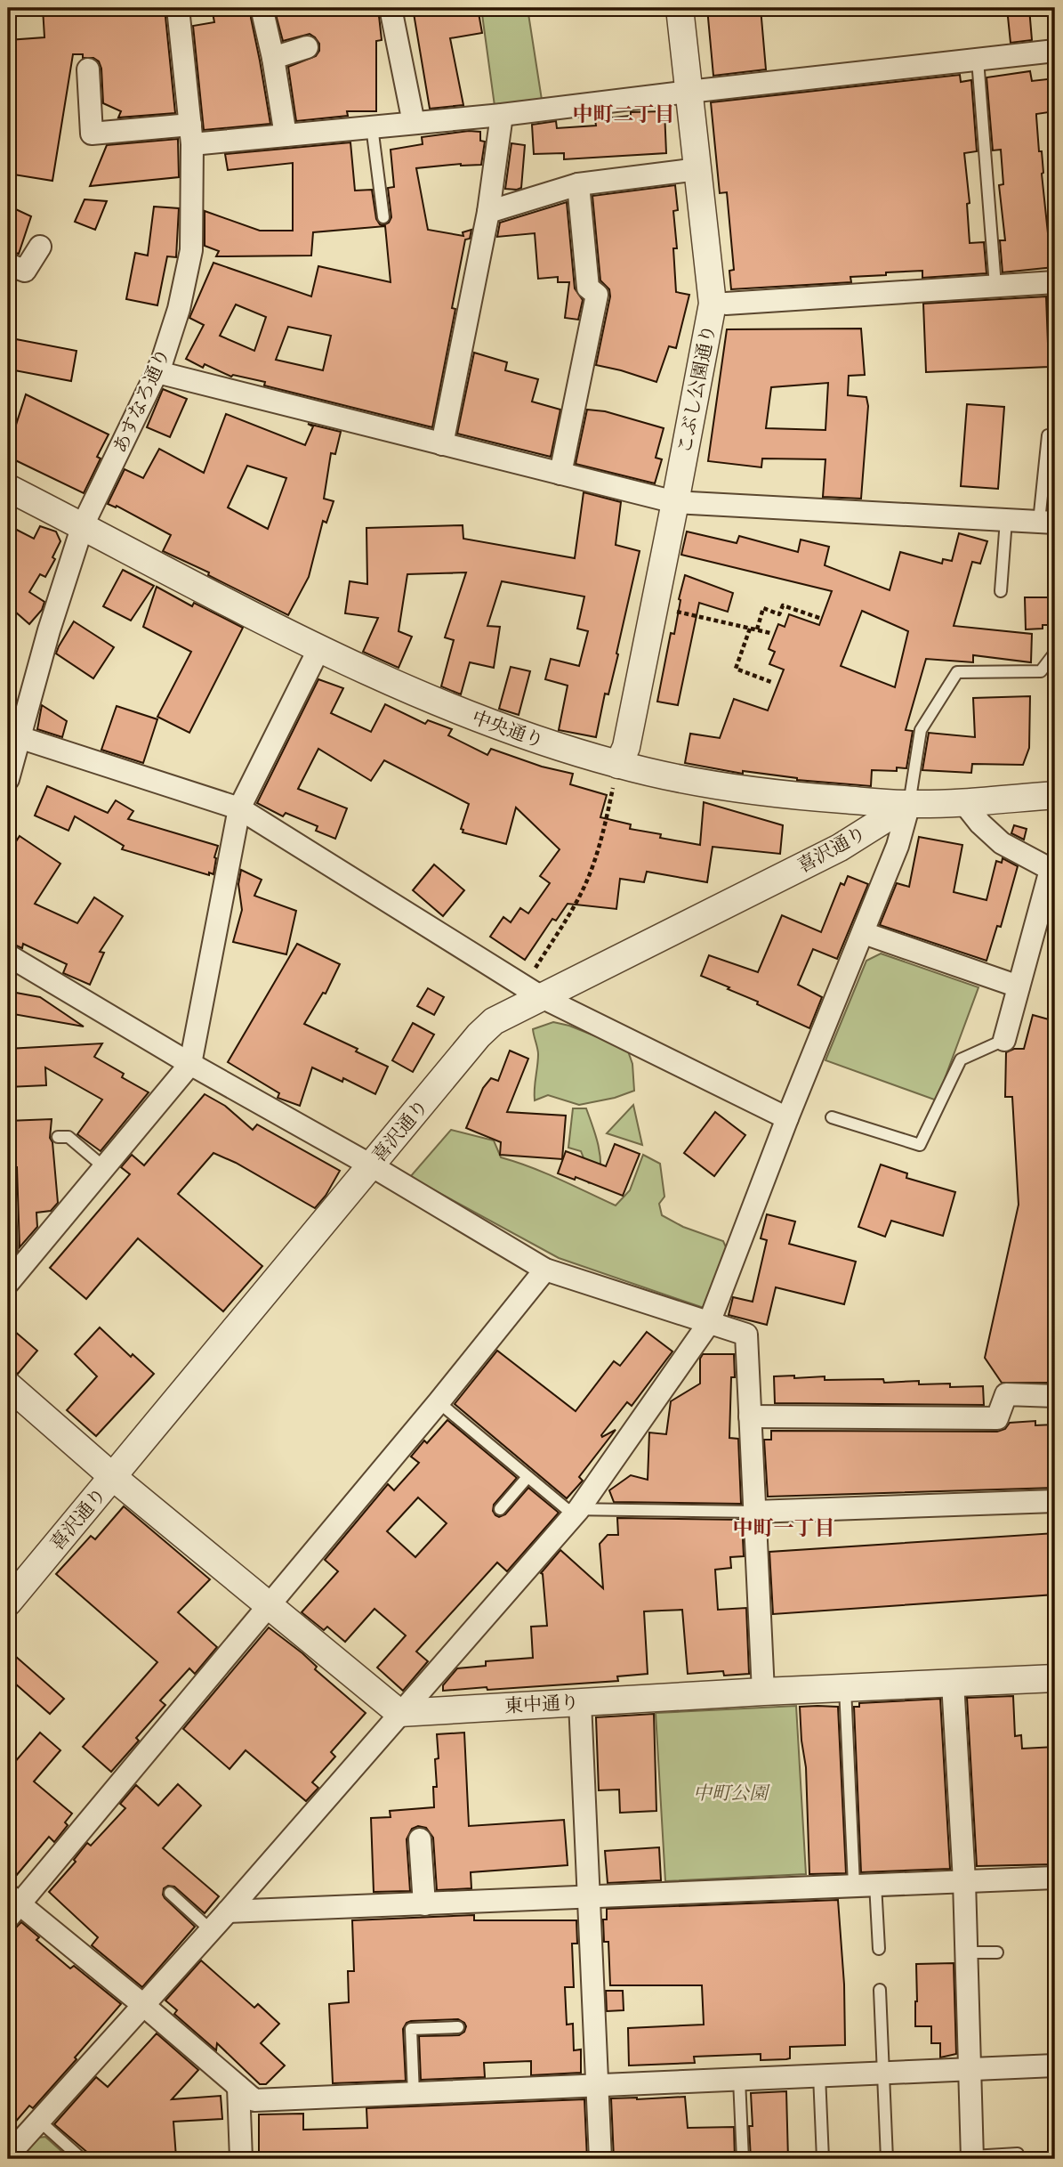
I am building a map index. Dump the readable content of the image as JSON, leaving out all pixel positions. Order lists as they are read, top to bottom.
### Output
{
  "streets": {
    "street": [
      "こぶし公園通り",
      "あすなろ通り",
      "中央通り",
      "喜沢通り",
      "東中通り"
    ]
  },
  "crossings": [
    ["こぶし公園通り", "中央通り"],
    ["あすなろ通り", "中央通り"],
    ["中央通り", "喜沢通り"]
  ],
  "districts": ["中町二丁目", "中町一丁目"],
  "parks": ["中町公園"]
}
